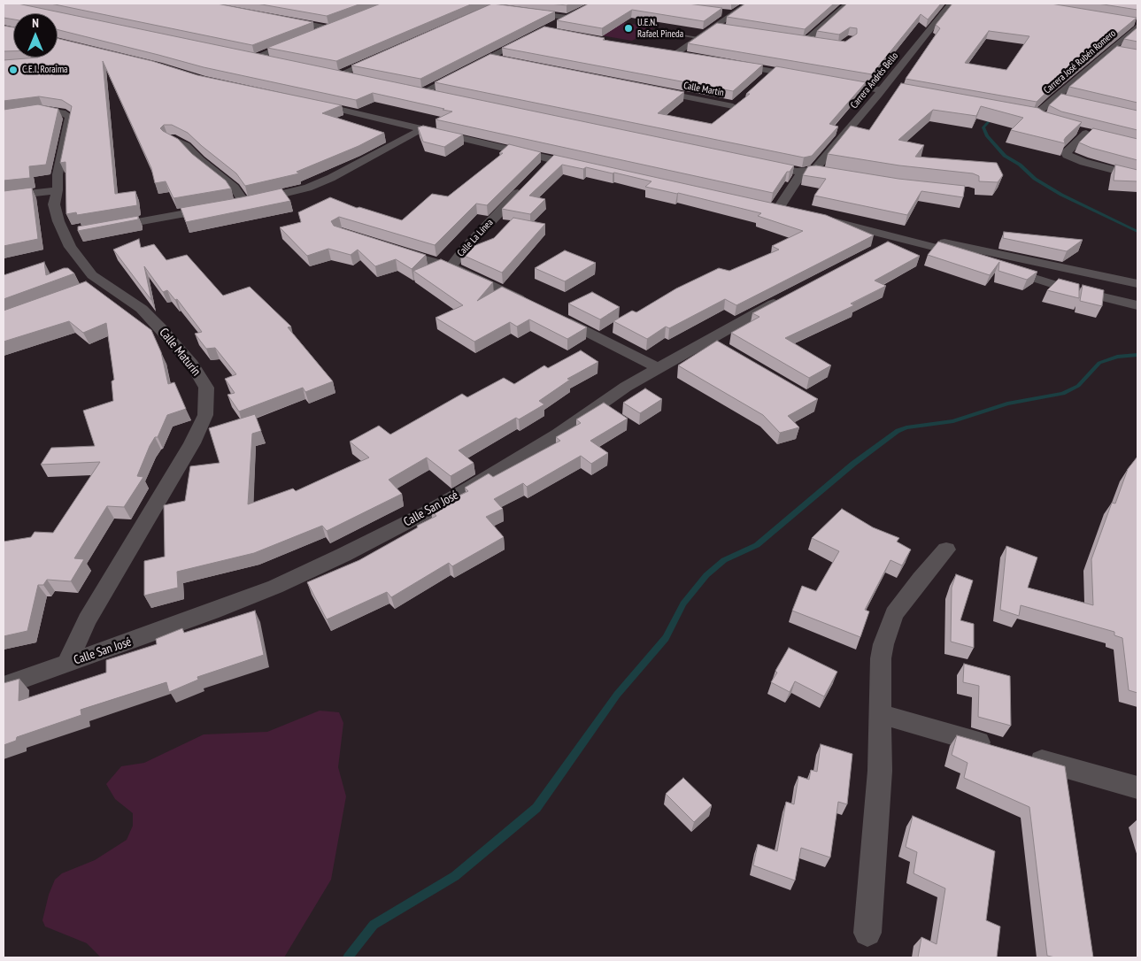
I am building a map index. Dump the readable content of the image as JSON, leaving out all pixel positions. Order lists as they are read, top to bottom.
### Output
{
  "streets": {
    "street": [
      "Carrera José Rubén Romero",
      "Carrera Andrés Bello",
      "Calle Martín",
      "Calle La Línea",
      "Calle Maturín",
      "Calle San José"
    ]
  },
  "crossings": [
    ["Calle Maturín", "Calle San José"]
  ],
  "places": ["U.E.N. Rafael Pineda", "C.E.I. Roraima"],
  "north": "top"
}
